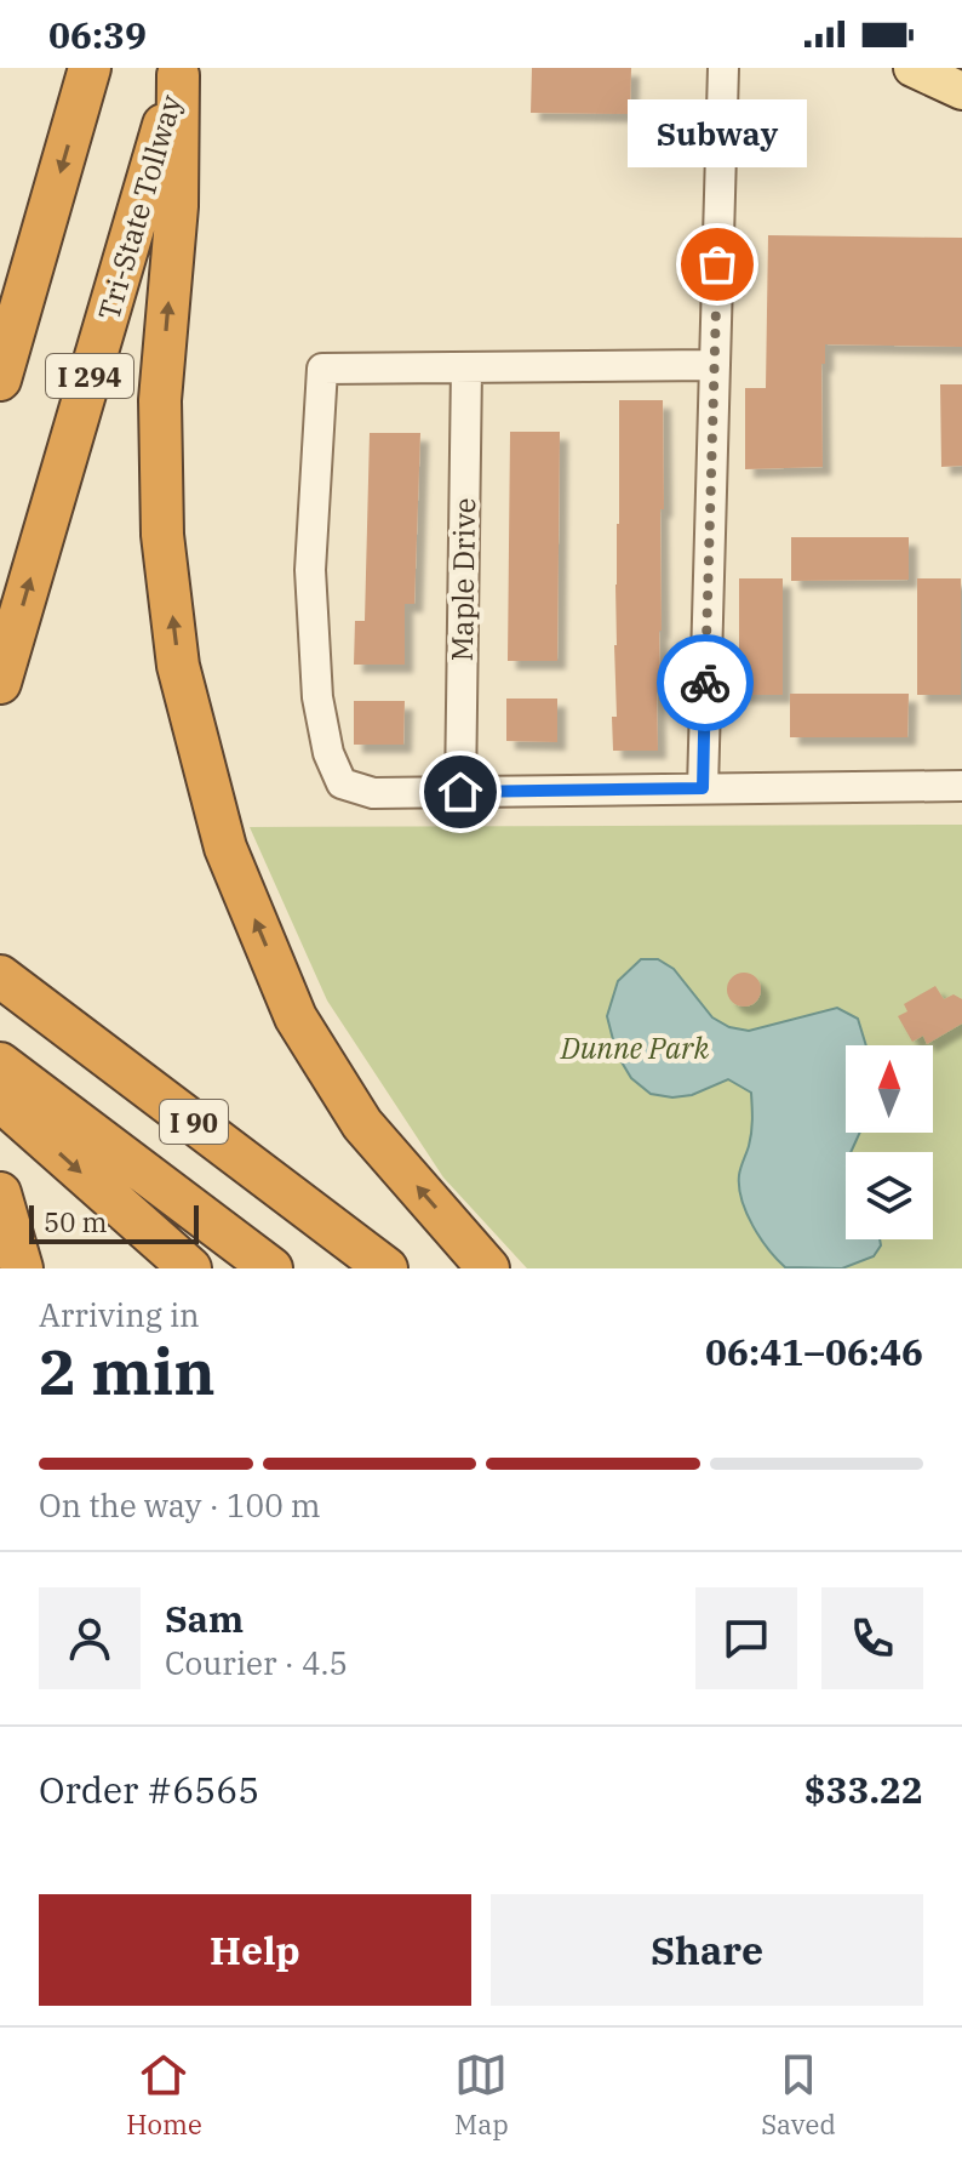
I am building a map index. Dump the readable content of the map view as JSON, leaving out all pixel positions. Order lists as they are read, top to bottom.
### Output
{
  "streets": {
    "highway": ["Tri-State Tollway", "I 294", "I 90"],
    "street": ["Maple Drive"]
  },
  "parks": ["Dunne Park"],
  "places": ["Subway"],
  "scale_bar": "50 m",
  "north": "top",
  "page": {
    "status": "06:39",
    "bubble": "Subway",
    "scale": "50 m",
    "heading": ["2 min", "Arriving in", "06:41–06:46"],
    "panel": [
      "Sam",
      "Courier · 4.5",
      "Order #6565",
      "$33.22"
    ],
    "bar": "On the way · 100 m",
    "buttons": ["Help", "Share"],
    "tabs": ["Home", "Map", "Saved"]
  }
}
